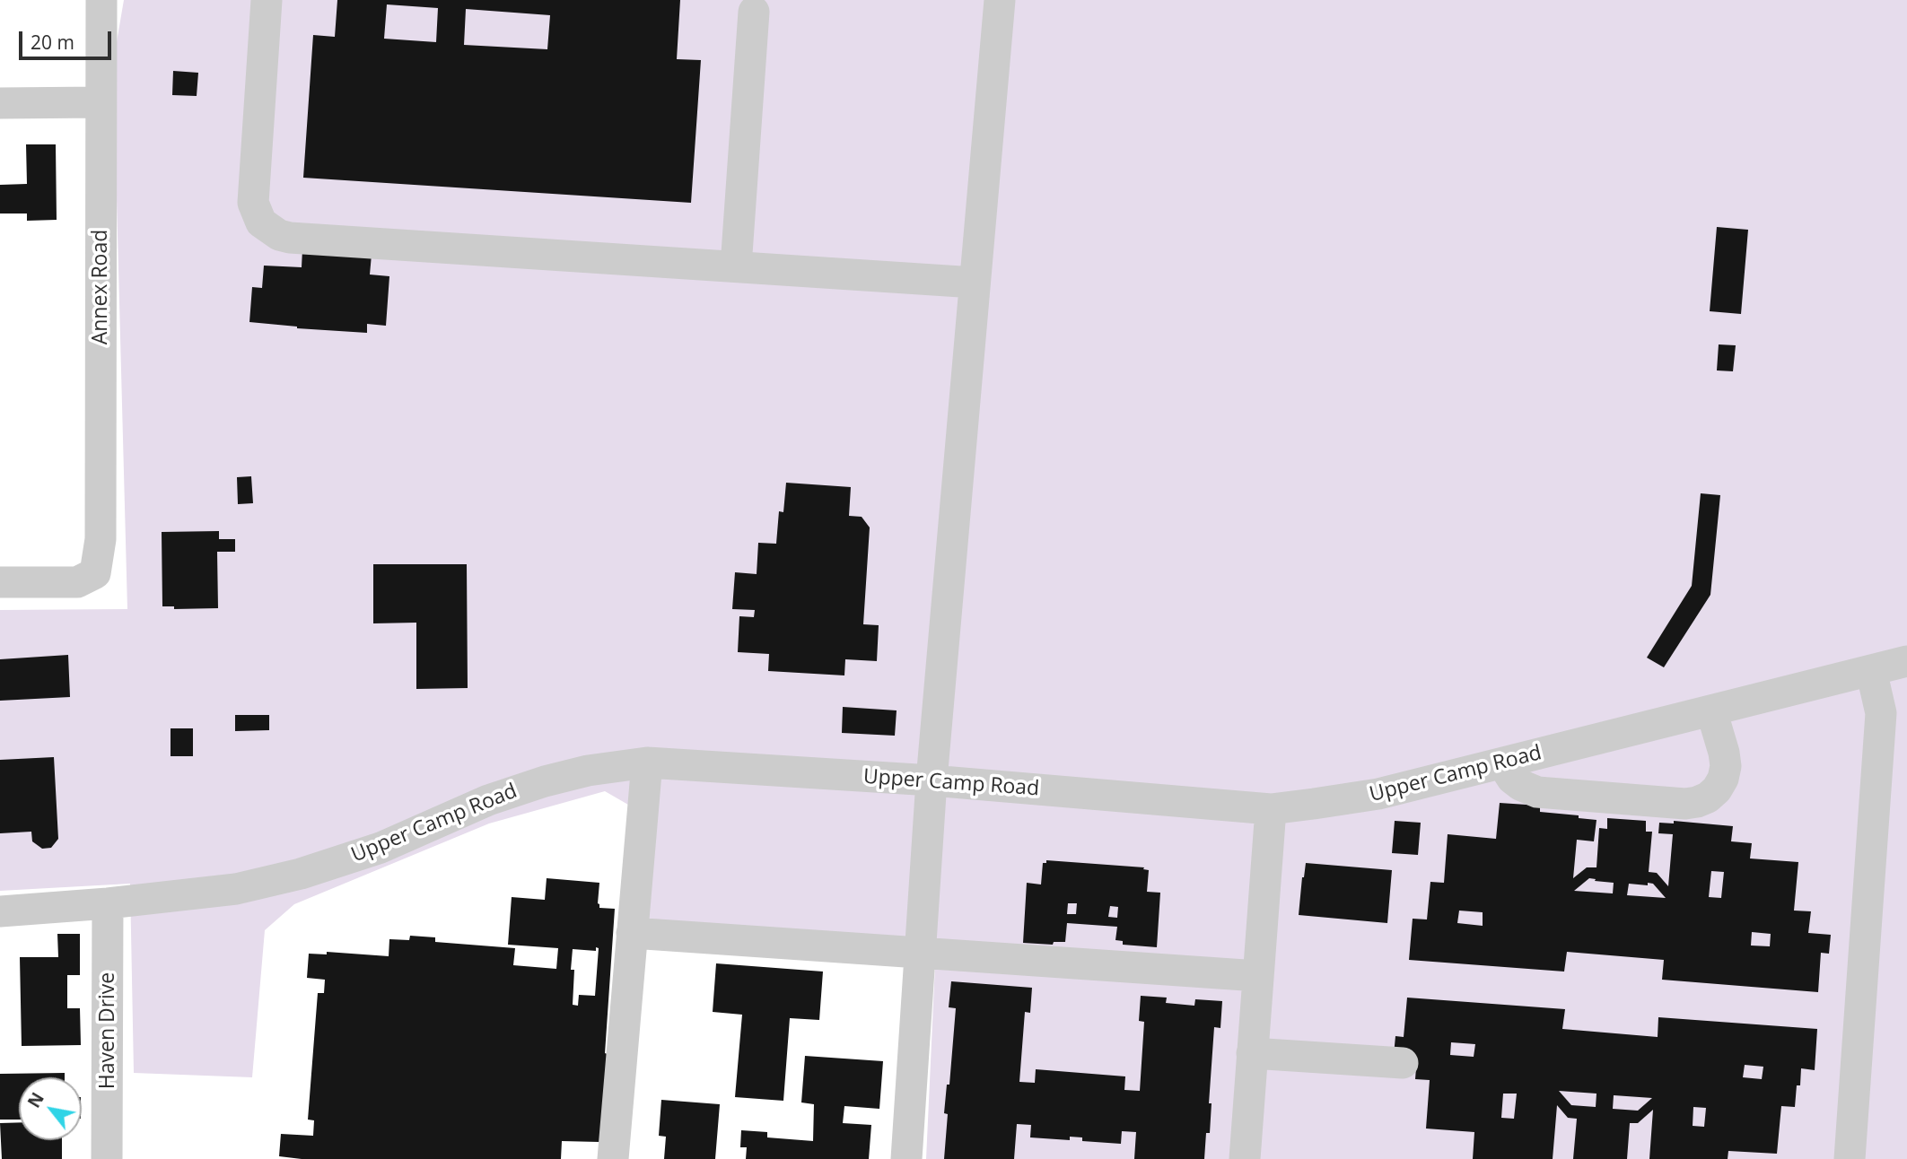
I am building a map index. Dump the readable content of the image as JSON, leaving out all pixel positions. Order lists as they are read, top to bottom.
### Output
{
  "streets": {
    "street": ["Annex Road", "Upper Camp Road", "Haven Drive"]
  },
  "crossings": [
    ["Upper Camp Road", "Haven Drive"]
  ],
  "scale_bar": "20 m",
  "north": "top left"
}
